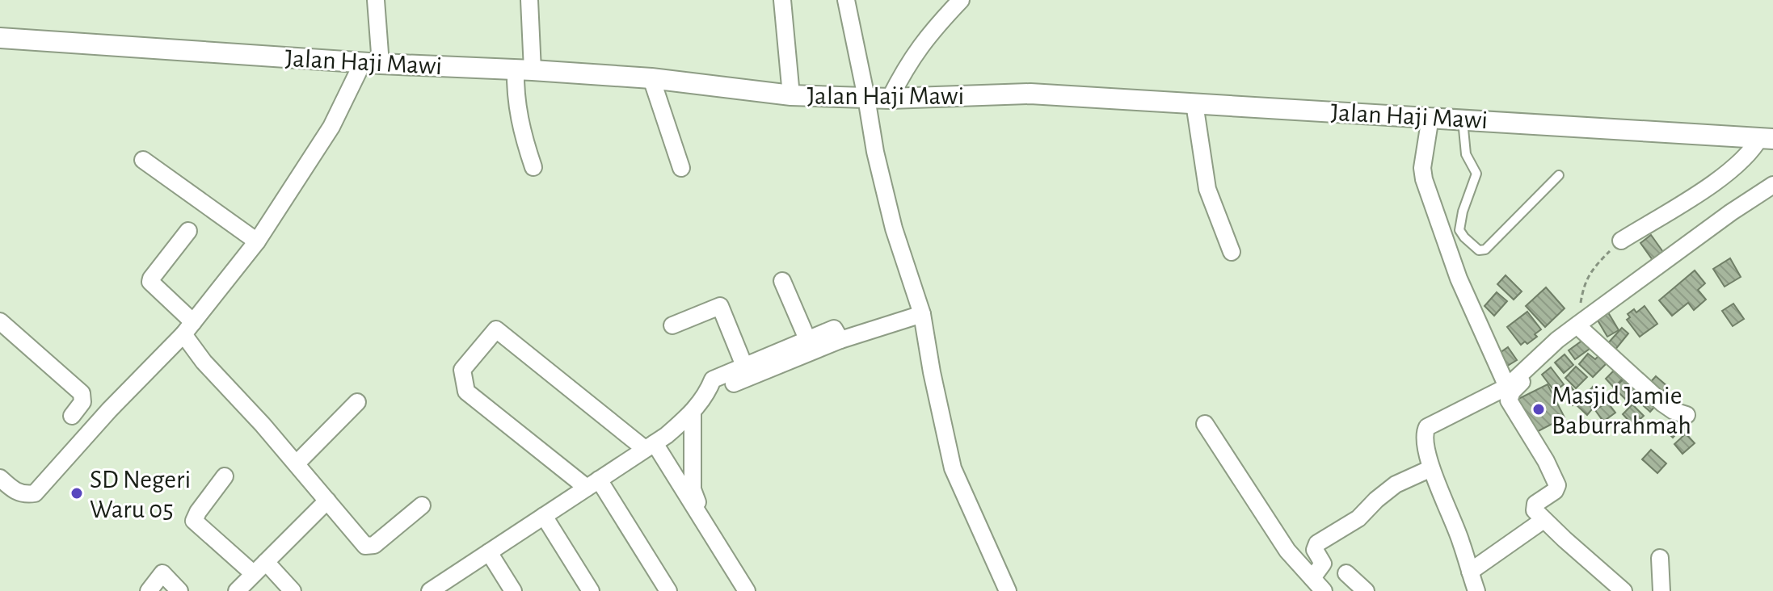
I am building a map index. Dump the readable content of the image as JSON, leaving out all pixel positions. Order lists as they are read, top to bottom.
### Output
{
  "streets": {
    "street": ["Jalan Haji Mawi"]
  },
  "places": ["Masjid Jamie Baburrahmah", "SD Negeri Waru 05"]
}
